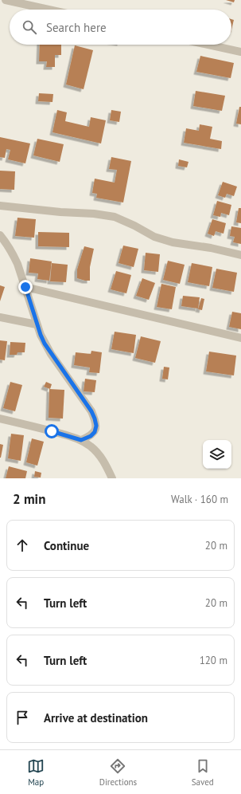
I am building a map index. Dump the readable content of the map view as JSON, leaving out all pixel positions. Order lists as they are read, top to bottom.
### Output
{
  "page": {
    "search": "Search here",
    "heading": ["2 min", "Walk · 160 m"],
    "list": [
      ["Continue", "20 m"],
      ["Turn left", "20 m"],
      ["Turn left", "120 m"],
      "Arrive at destination"
    ],
    "nav": ["Map", "Directions", "Saved"]
  }
}
